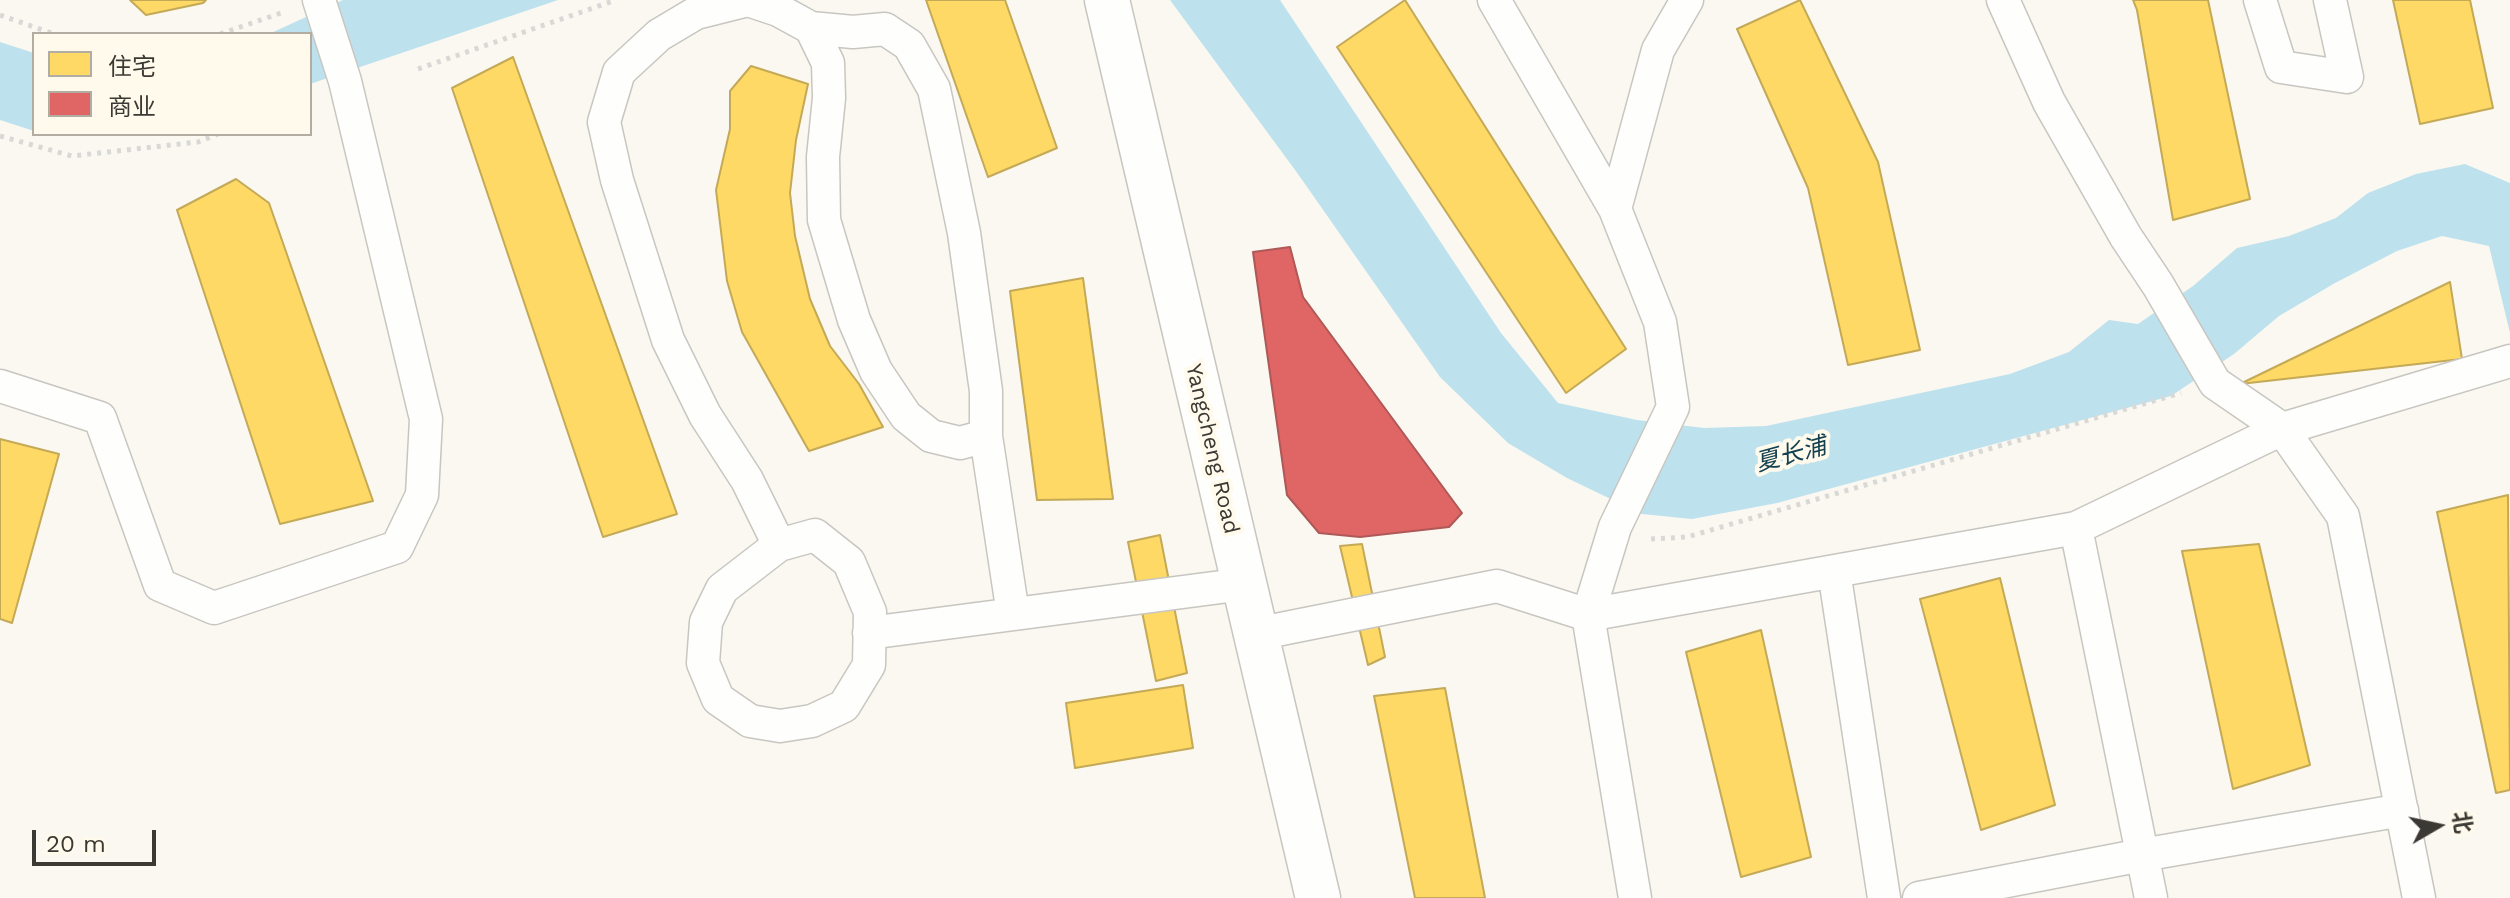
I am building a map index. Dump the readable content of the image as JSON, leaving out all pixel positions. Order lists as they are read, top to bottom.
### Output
{
  "streets": {
    "street": ["Yangcheng Road"]
  },
  "water": ["夏长浦"],
  "legend": ["住宅", "商业"],
  "scale_bar": "20 m",
  "north": "right"
}
